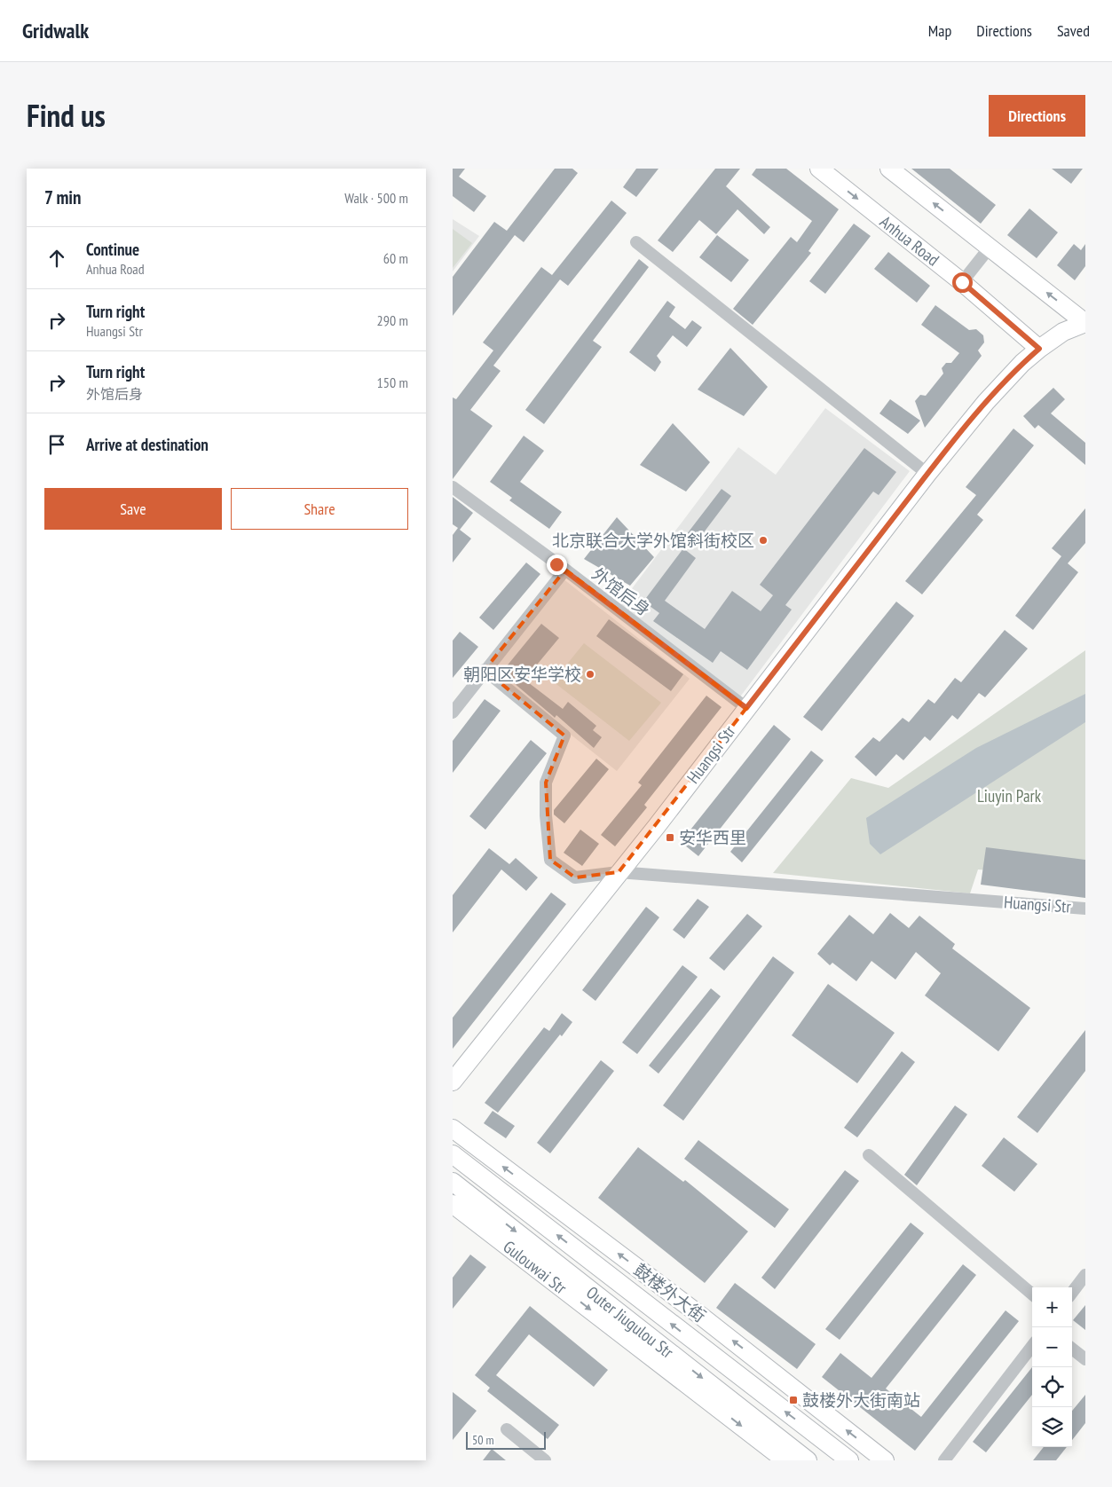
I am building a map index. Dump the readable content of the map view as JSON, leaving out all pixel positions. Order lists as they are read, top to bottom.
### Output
{
  "streets": {
    "street": [
      "Anhua Road",
      "外馆后身",
      "Huangsi Str",
      "Gulouwai Str",
      "鼓楼外大街",
      "Outer Jiugulou Str"
    ]
  },
  "crossings": [
    ["Anhua Road", "Huangsi Str"],
    ["外馆后身", "Huangsi Str"]
  ],
  "one_way": ["Gulouwai Str", "鼓楼外大街", "Outer Jiugulou Str"],
  "parks": ["Liuyin Park"],
  "places": {
    "other": ["北京联合大学外馆斜街校区", "朝阳区安华学校"],
    "transit": ["安华西里", "鼓楼外大街南站"]
  },
  "scale_bar": "50 m",
  "page": {
    "header": "Gridwalk",
    "nav": ["Map", "Directions", "Saved"],
    "title": "Find us",
    "buttons": [
      "Directions",
      ["Save", "Share"]
    ],
    "heading": ["7 min", "Walk · 500 m"],
    "list": [
      ["Continue", "Anhua Road", "60 m"],
      ["Turn right", "Huangsi Str", "290 m"],
      ["Turn right", "外馆后身", "150 m"],
      "Arrive at destination"
    ],
    "map_buttons": ["+", "−"],
    "scale": "50 m"
  }
}
